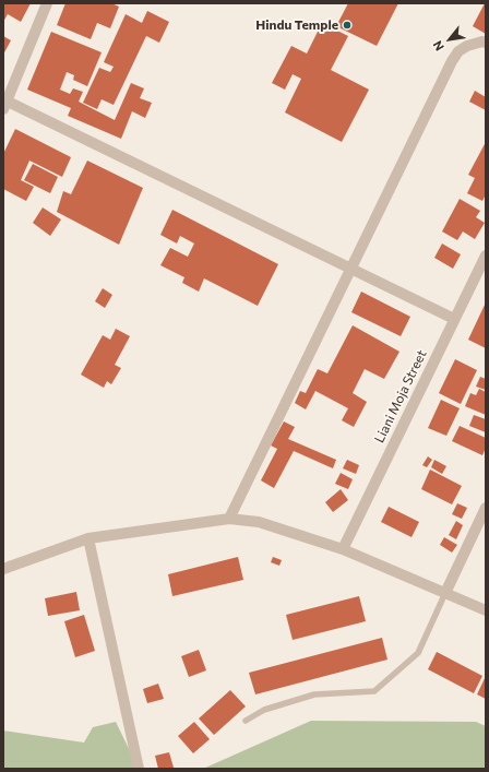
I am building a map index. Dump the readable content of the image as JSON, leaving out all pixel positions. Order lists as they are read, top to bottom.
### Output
{
  "streets": {
    "street": ["Liani Moja Street"]
  },
  "places": ["Hindu Temple"],
  "north": "bottom left"
}
